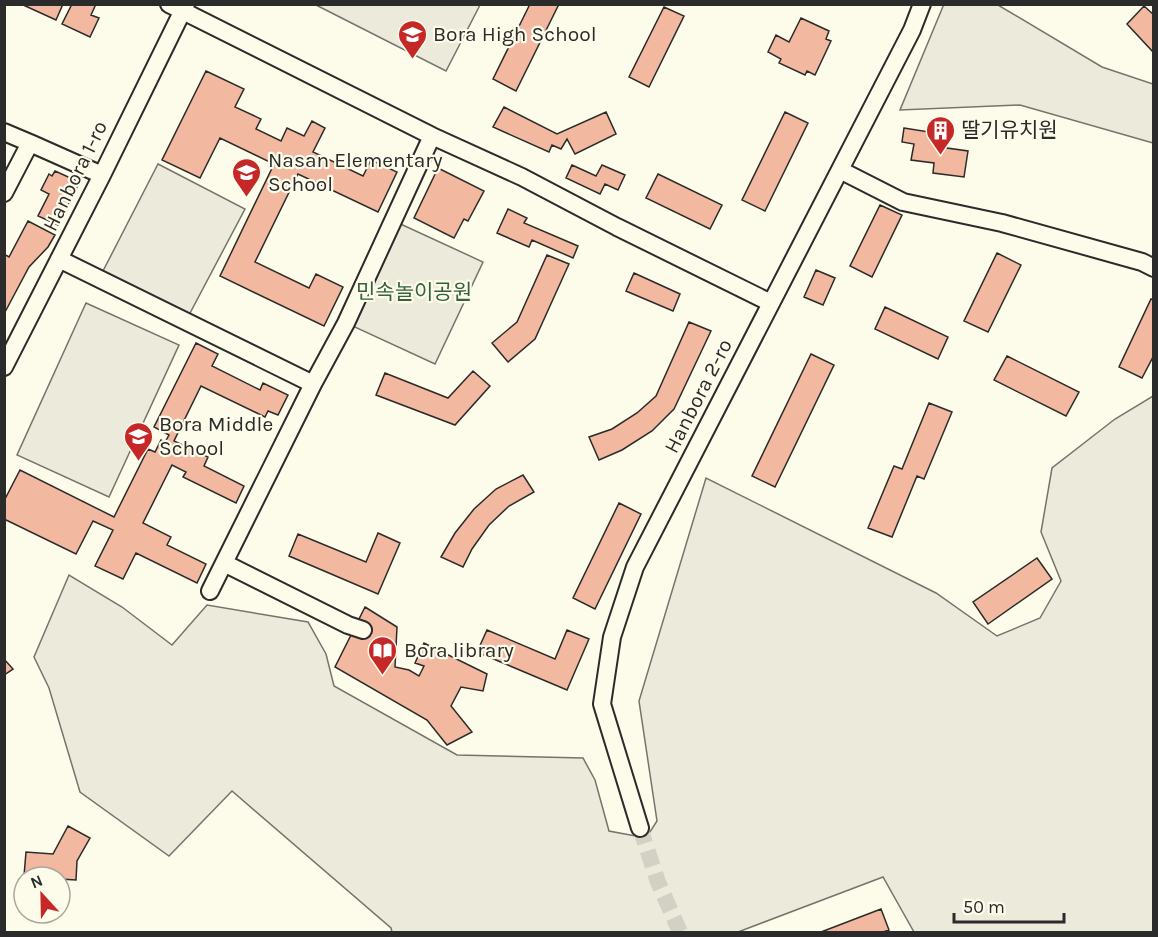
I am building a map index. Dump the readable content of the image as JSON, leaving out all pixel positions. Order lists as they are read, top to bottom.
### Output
{
  "streets": {
    "street": ["Hanbora 1-ro", "Hanbora 2-ro"]
  },
  "parks": ["민속놀이공원"],
  "places": {
    "school or university": ["Bora High School", "Nasan Elementary School", "Bora Middle School"],
    "building": ["딸기유치원"],
    "library": ["Bora library"]
  },
  "scale_bar": "50 m",
  "north": "top"
}
